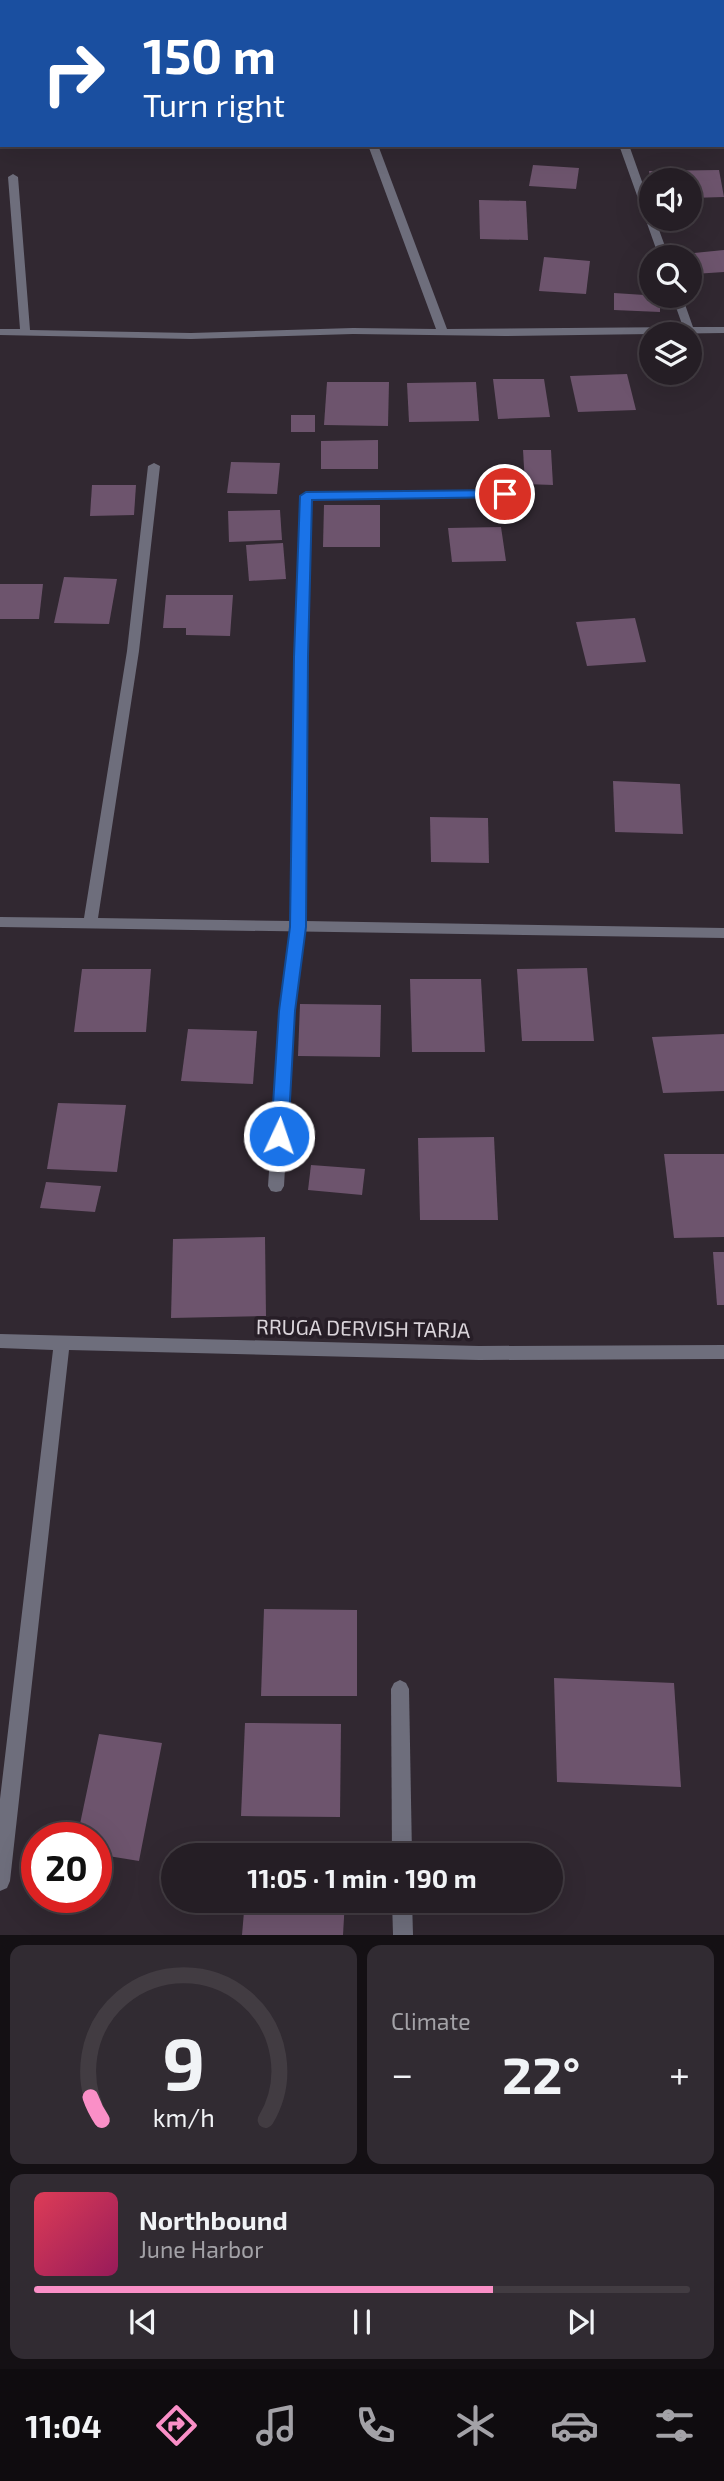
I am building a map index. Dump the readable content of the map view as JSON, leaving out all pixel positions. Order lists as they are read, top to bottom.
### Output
{
  "streets": {
    "street": ["RRUGA DERVISH TARJA"]
  },
  "page": {
    "turn": ["150 m", "Turn right"],
    "limit": "20",
    "trip": "11:05 · 1 min · 190 m",
    "tile": "Climate",
    "heat": ["−", "22°", "+"],
    "song": ["Northbound", "June Harbor"],
    "tabs": "11:04",
    "gauge": ["9", "km/h"]
  }
}
